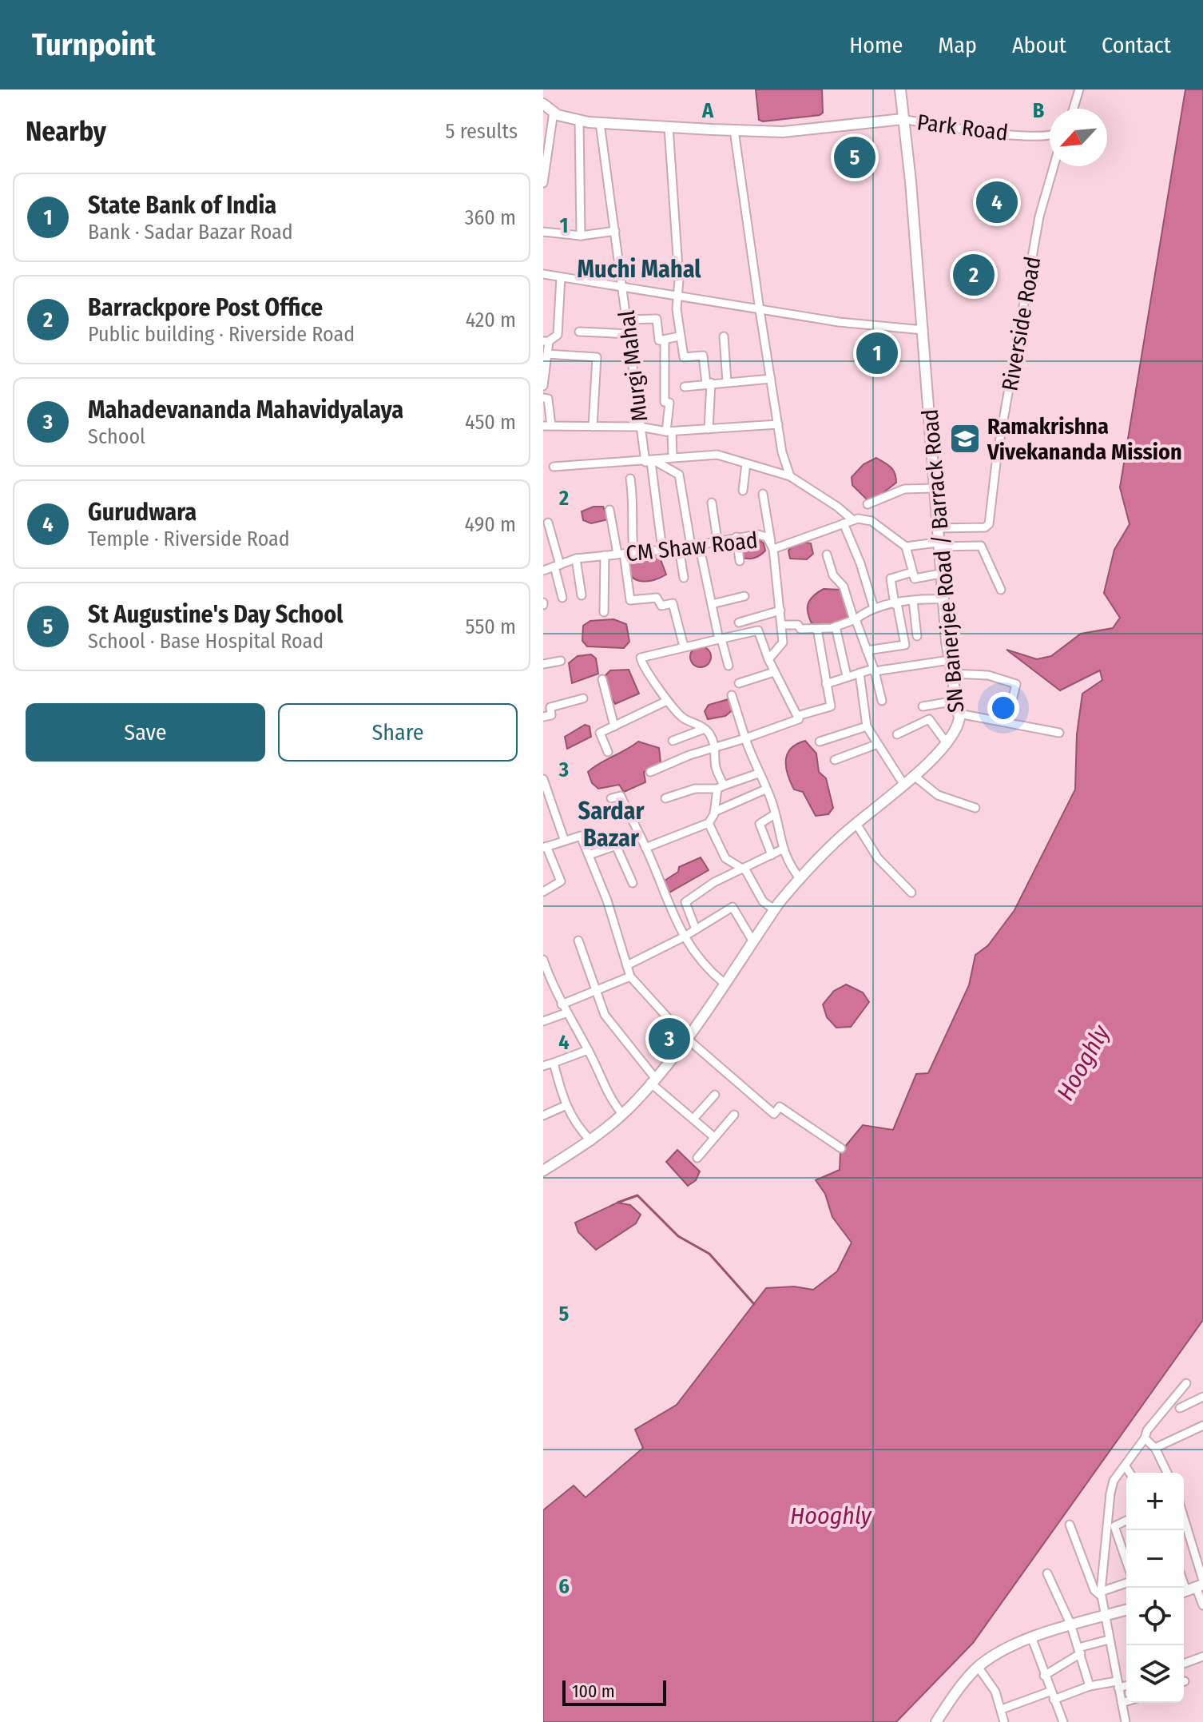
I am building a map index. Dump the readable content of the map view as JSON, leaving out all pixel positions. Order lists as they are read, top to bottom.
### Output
{
  "streets": {
    "street": [
      "Park Road",
      "Riverside Road",
      "Murgi Mahal",
      "CM Shaw Road",
      "SN Banerjee Road / Barrack Road"
    ]
  },
  "crossings": [
    ["Park Road", "SN Banerjee Road / Barrack Road"],
    ["Riverside Road", "SN Banerjee Road / Barrack Road"],
    ["Murgi Mahal", "CM Shaw Road"]
  ],
  "districts": ["Muchi Mahal", "Sardar Bazar"],
  "water": ["Hooghly"],
  "places": {
    "school or university": ["Ramakrishna Vivekananda Mission"]
  },
  "scale_bar": "100 m",
  "north": "bottom left",
  "page": {
    "header": "Turnpoint",
    "nav": [
      "Home",
      "Map",
      "About",
      "Contact"
    ],
    "heading": ["Nearby", "5 results"],
    "pins": [
      "5",
      "4",
      "2",
      "1",
      "3"
    ],
    "list": [
      {
        "mark": "1",
        "name": "State Bank of India",
        "note": "Bank · Sadar Bazar Road",
        "value": "360 m"
      },
      {
        "mark": "2",
        "name": "Barrackpore Post Office",
        "note": "Public building · Riverside Road",
        "value": "420 m"
      },
      {
        "mark": "3",
        "name": "Mahadevananda Mahavidyalaya",
        "note": "School",
        "value": "450 m"
      },
      {
        "mark": "4",
        "name": "Gurudwara",
        "note": "Temple · Riverside Road",
        "value": "490 m"
      },
      {
        "mark": "5",
        "name": "St Augustine's Day School",
        "note": "School · Base Hospital Road",
        "value": "550 m"
      }
    ],
    "buttons": ["Save", "Share"],
    "map_buttons": ["+", "−"],
    "scale": "100 m"
  },
  "grid": {
    "columns": ["A", "B"],
    "rows": [
      "1",
      "2",
      "3",
      "4",
      "5",
      "6"
    ]
  }
}
